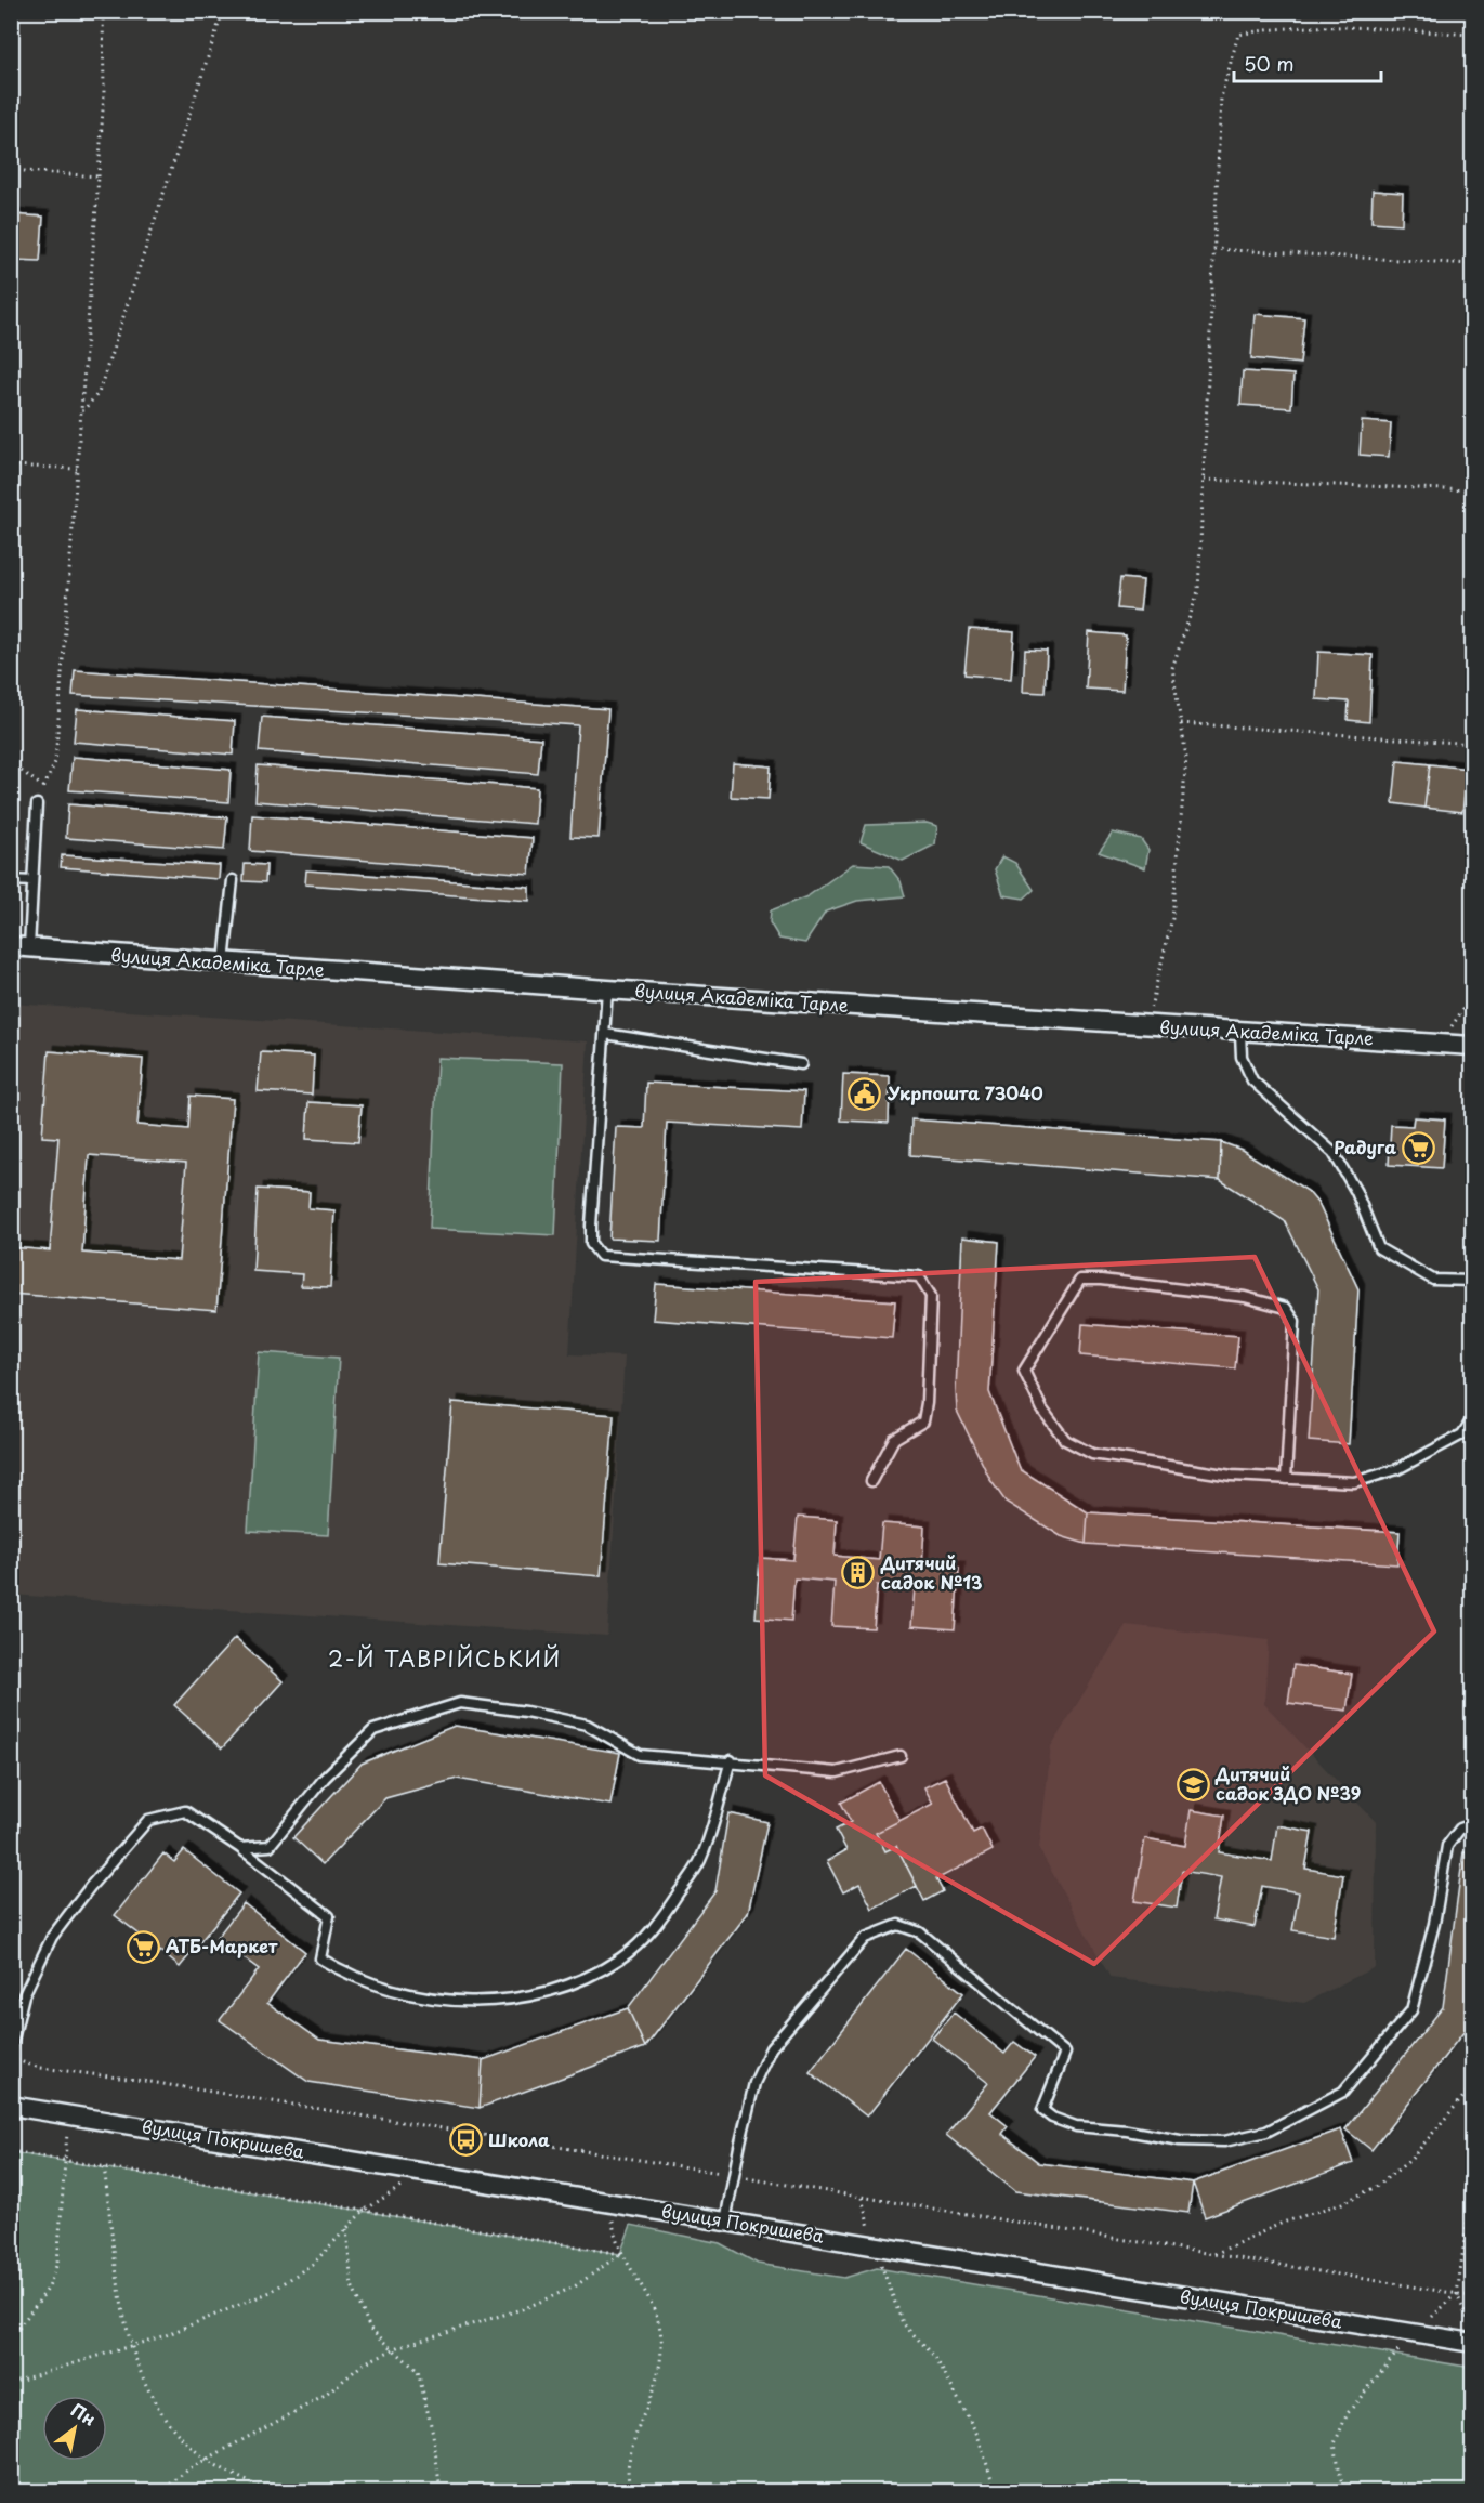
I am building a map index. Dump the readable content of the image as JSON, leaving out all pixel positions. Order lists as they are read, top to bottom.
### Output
{
  "streets": {
    "street": ["вулиця Академіка Тарле", "вулиця Покришева"]
  },
  "districts": ["2-Й ТАВРІЙСЬКИЙ"],
  "places": {
    "public building": ["Укрпошта 73040"],
    "supermarket": ["Радуга", "АТБ-Маркет"],
    "building": ["Дитячий садок №13"],
    "school or university": ["Дитячий садок ЗДО №39"],
    "bus stop": ["Школа"]
  },
  "scale_bar": "50 m",
  "north": "top right"
}
